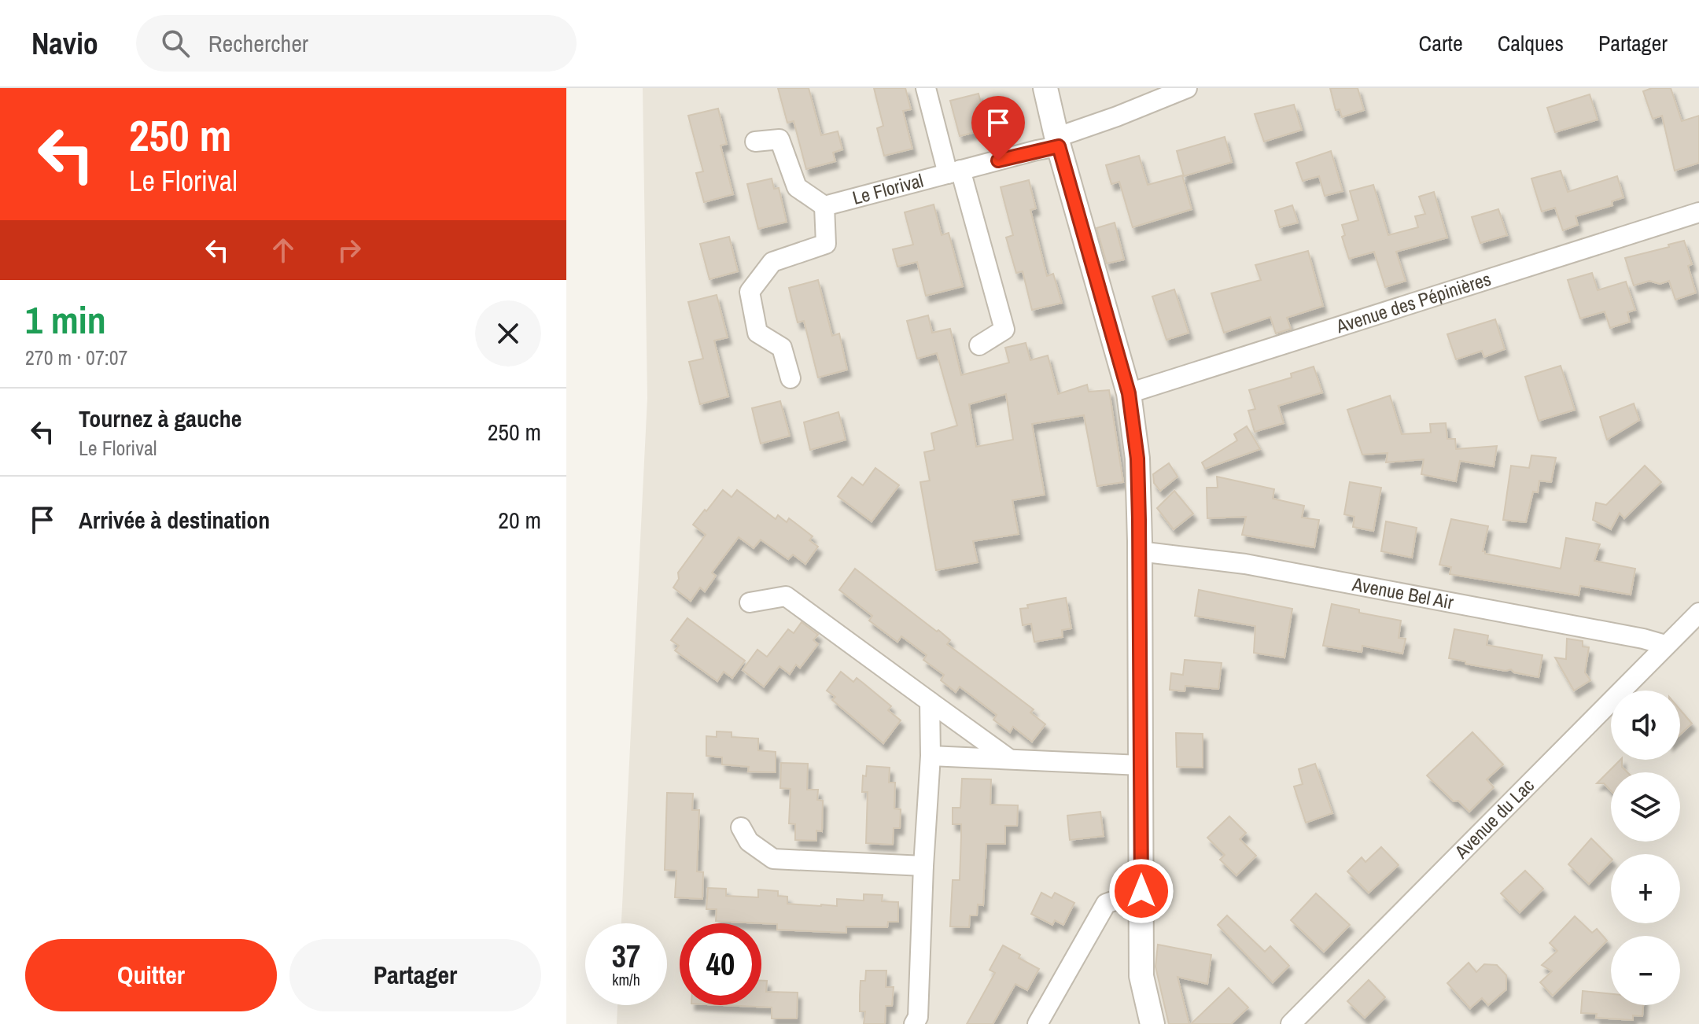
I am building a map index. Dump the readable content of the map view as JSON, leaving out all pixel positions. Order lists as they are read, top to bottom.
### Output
{
  "streets": {
    "street": [
      "Le Florival",
      "Avenue des Pépinières",
      "Avenue Bel Air",
      "Avenue du Lac"
    ]
  },
  "crossings": [
    ["Avenue Bel Air", "Avenue du Lac"]
  ],
  "page": {
    "header": "Navio",
    "search": "Rechercher",
    "nav": ["Carte", "Calques", "Partager"],
    "turn": ["250 m", "Le Florival"],
    "heading": ["1 min", "270 m · 07:07"],
    "list": [
      {
        "name": "Tournez à gauche",
        "note": "Le Florival",
        "value": "250 m"
      },
      {
        "name": "Arrivée à destination",
        "value": "20 m"
      }
    ],
    "map_buttons": ["+", "−"],
    "speed": "37 km/h",
    "limit": "40",
    "buttons": ["Quitter", "Partager"]
  }
}
